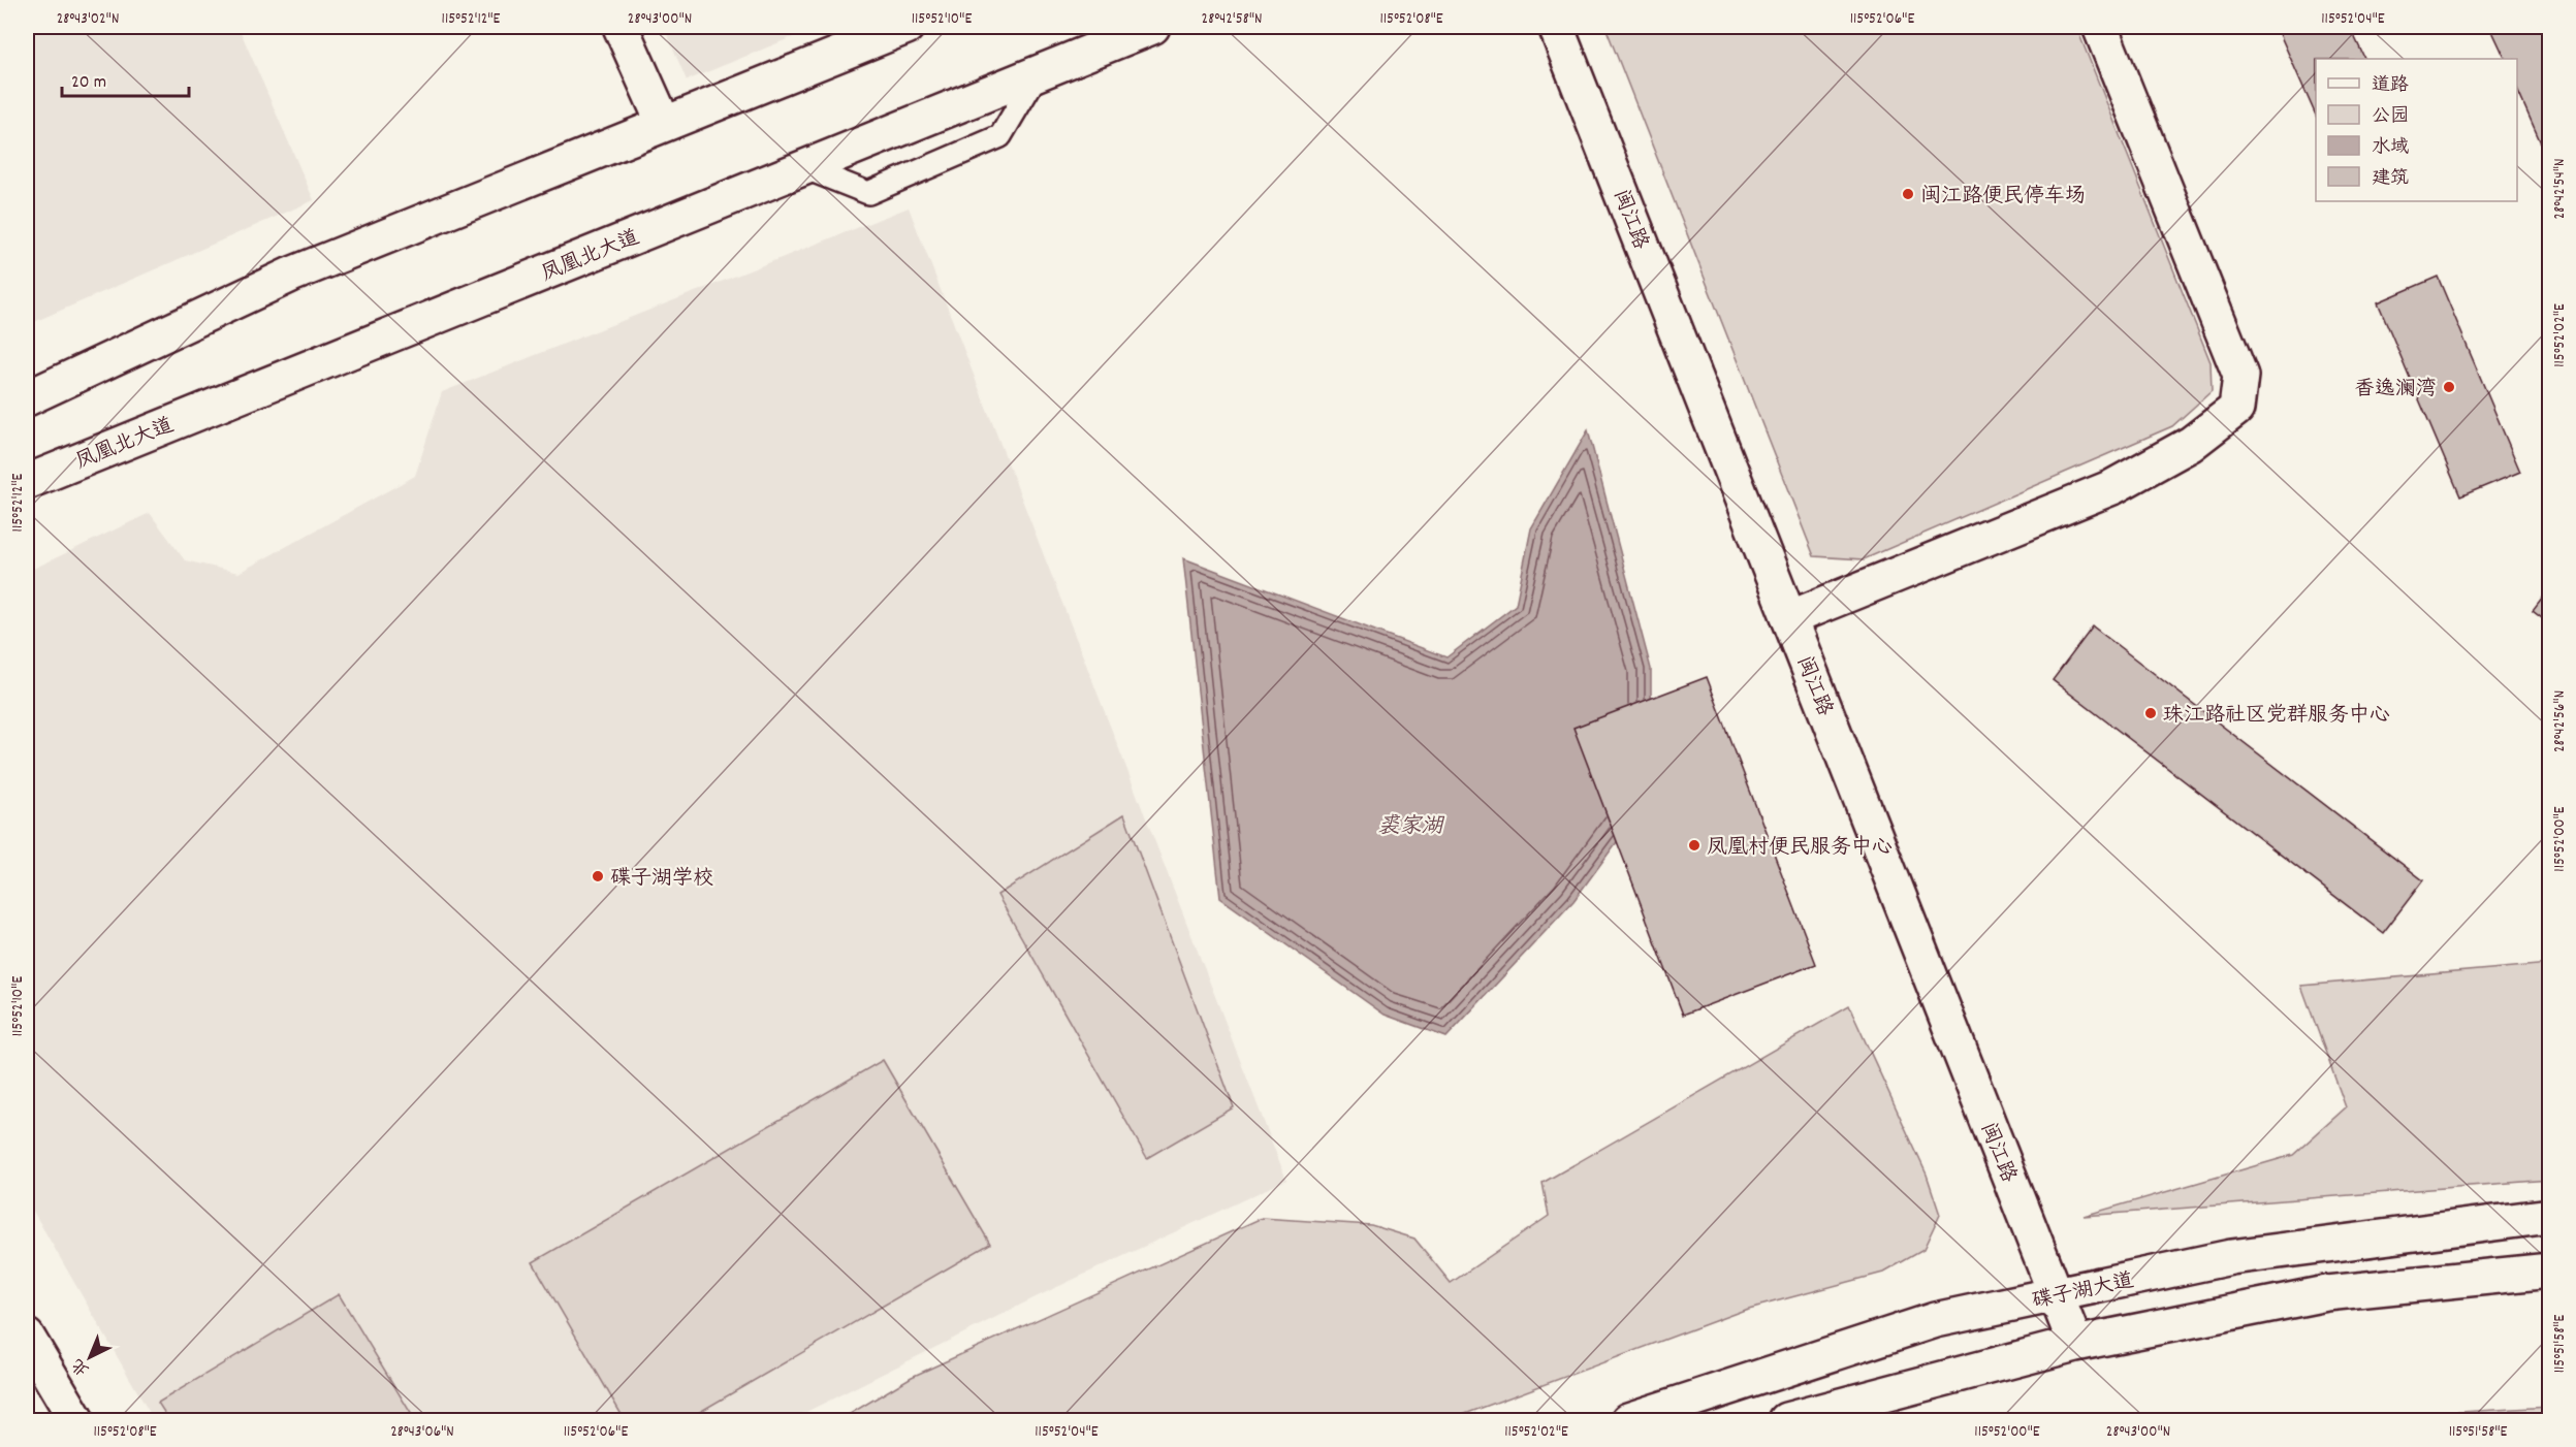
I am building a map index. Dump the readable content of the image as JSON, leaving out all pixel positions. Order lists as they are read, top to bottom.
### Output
{
  "streets": {
    "main road": ["闽江路", "凤凰北大道", "碟子湖大道"]
  },
  "crossings": [
    ["闽江路", "碟子湖大道"]
  ],
  "water": ["裘家湖"],
  "places": [
    "闽江路便民停车场",
    "香逸澜湾",
    "珠江路社区党群服务中心",
    "凤凰村便民服务中心",
    "碟子湖学校"
  ],
  "legend": [
    "道路",
    "公园",
    "水域",
    "建筑"
  ],
  "scale_bar": "20 m",
  "north": "bottom left",
  "coordinates": [
    "28°43'02\"N",
    "115°52'12\"E",
    "28°43'00\"N",
    "115°52'10\"E",
    "28°42'58\"N",
    "115°52'08\"E",
    "115°52'06\"E",
    "115°52'04\"E",
    "28°42'54\"N",
    "115°52'02\"E",
    "28°42'56\"N",
    "115°52'00\"E",
    "115°51'58\"E",
    "28°43'06\"N"
  ]
}
